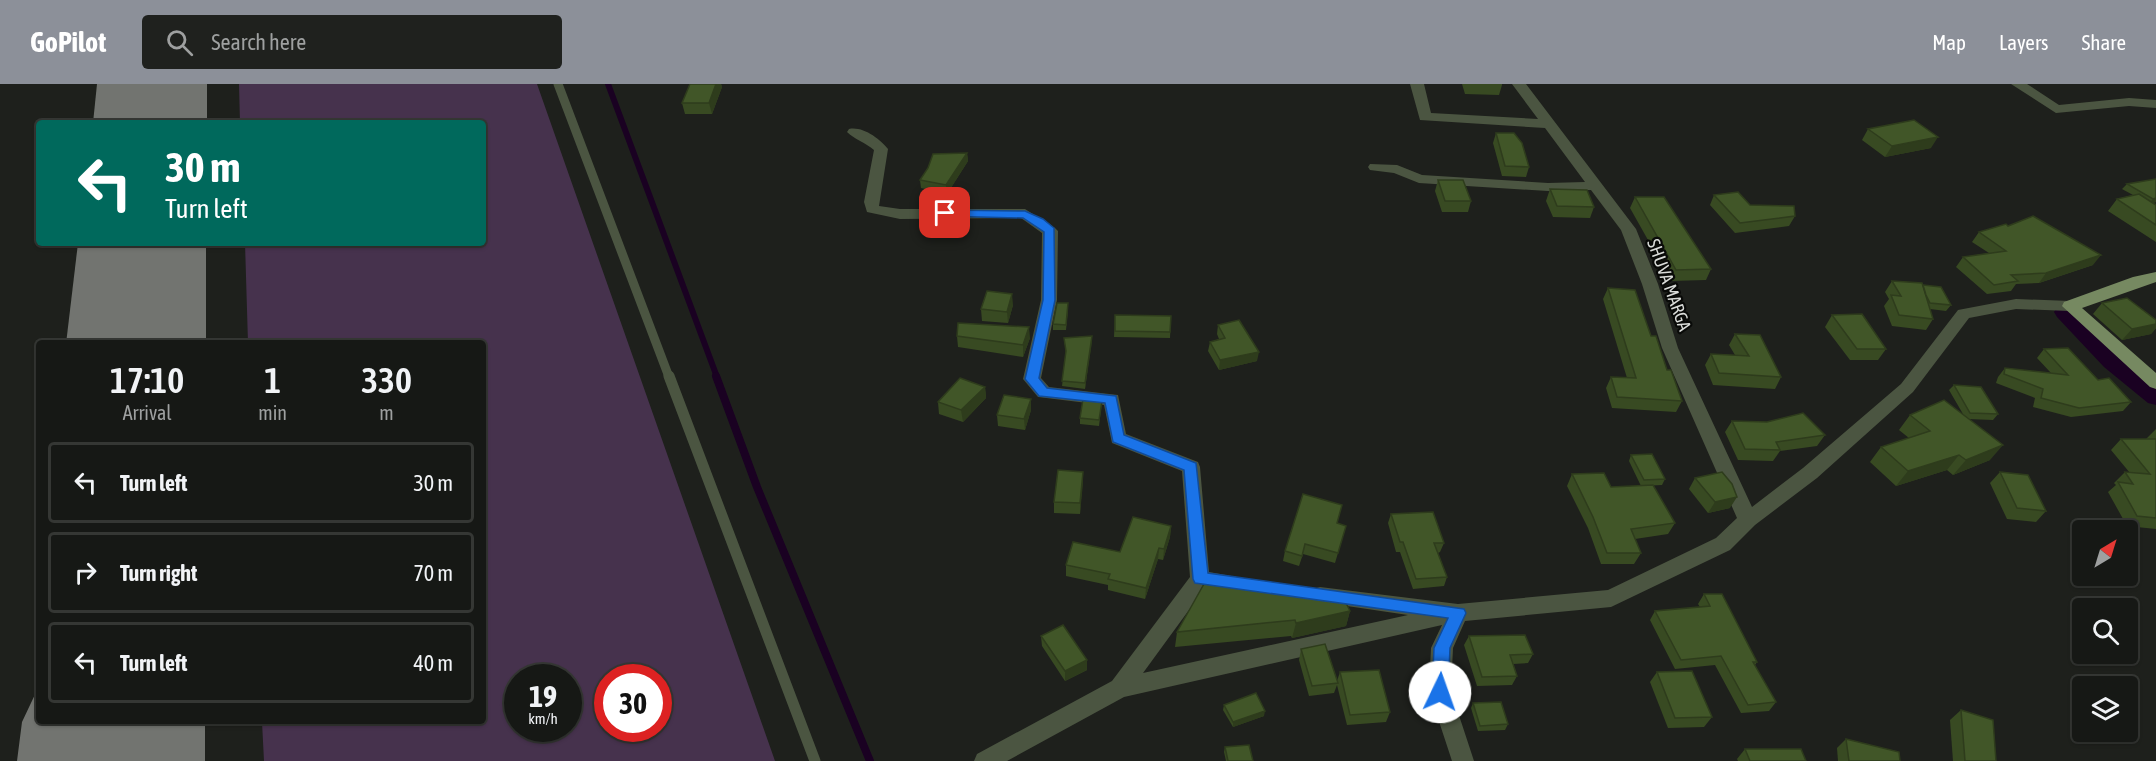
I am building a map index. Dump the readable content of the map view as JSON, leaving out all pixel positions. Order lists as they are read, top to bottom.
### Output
{
  "streets": {
    "street": ["SHUVA MARGA"]
  },
  "north": "top right",
  "page": {
    "header": "GoPilot",
    "search": "Search here",
    "nav": ["Map", "Layers", "Share"],
    "turn": ["30 m", "Turn left"],
    "eta": [
      "17:10",
      "Arrival",
      "1",
      "min",
      "330",
      "m"
    ],
    "list": [
      {
        "name": "Turn left",
        "value": "30 m"
      },
      {
        "name": "Turn right",
        "value": "70 m"
      },
      {
        "name": "Turn left",
        "value": "40 m"
      }
    ],
    "speed": "19 km/h",
    "limit": "30"
  }
}
